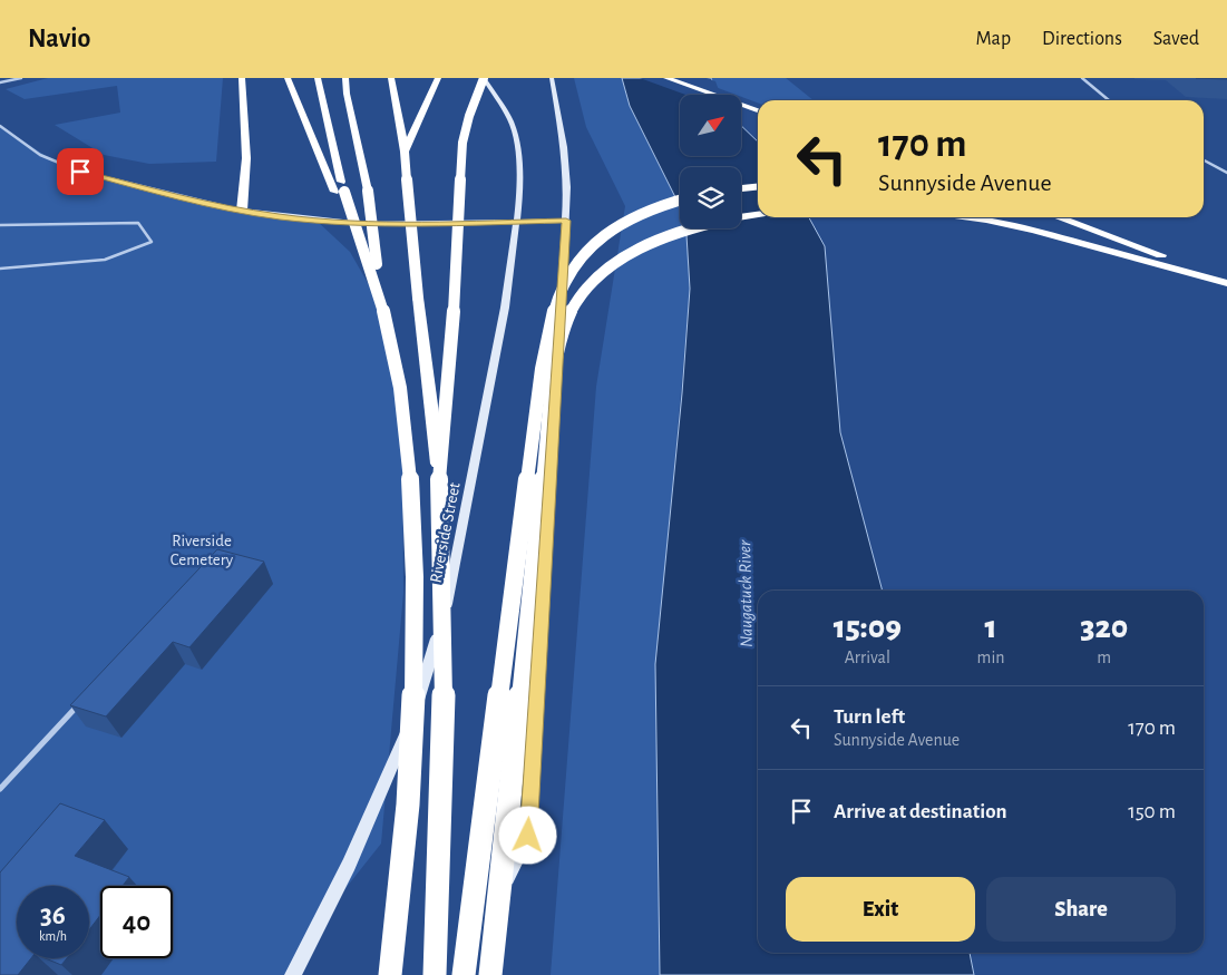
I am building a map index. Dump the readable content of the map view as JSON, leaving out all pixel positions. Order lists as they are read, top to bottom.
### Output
{
  "streets": {
    "street": ["Riverside Street"]
  },
  "water": ["Naugatuck River"],
  "parks": ["Riverside Cemetery"],
  "north": "top right",
  "page": {
    "header": "Navio",
    "nav": ["Map", "Directions", "Saved"],
    "turn": ["170 m", "Sunnyside Avenue"],
    "eta": [
      "15:09",
      "Arrival",
      "1",
      "min",
      "320",
      "m"
    ],
    "list": [
      {
        "name": "Turn left",
        "note": "Sunnyside Avenue",
        "value": "170 m"
      },
      {
        "name": "Arrive at destination",
        "value": "150 m"
      }
    ],
    "buttons": ["Exit", "Share"],
    "speed": "36 km/h",
    "limit": "40"
  }
}
